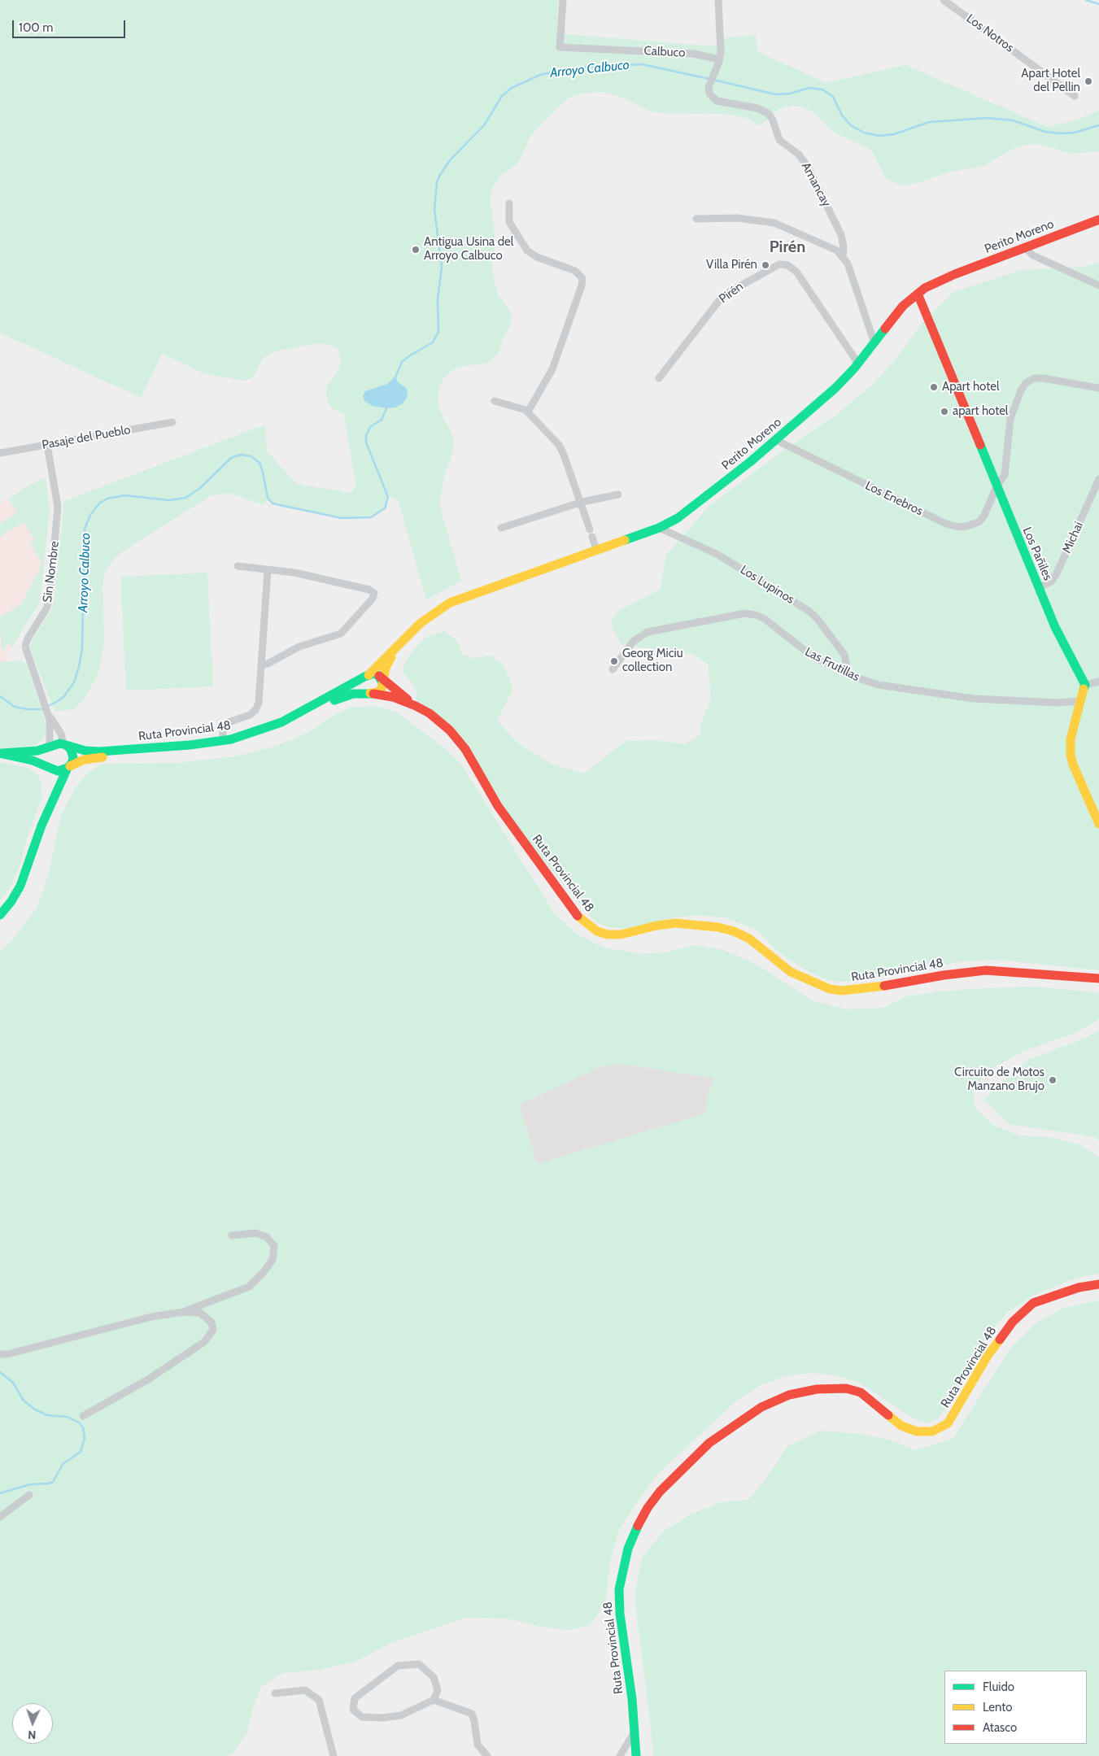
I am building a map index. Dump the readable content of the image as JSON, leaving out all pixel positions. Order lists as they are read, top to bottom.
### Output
{
  "streets": {
    "main road": ["Perito Moreno", "Los Pañiles", "Ruta Provincial 48"],
    "street": [
      "Los Notros",
      "Calbuco",
      "Amancay",
      "Pirén",
      "Pasaje del Pueblo",
      "Los Enebros",
      "Michai",
      "Sin Nombre",
      "Los Lupinos",
      "Las Frutillas"
    ]
  },
  "crossings": [
    ["Calbuco", "Amancay"],
    ["Perito Moreno", "Pirén"],
    ["Perito Moreno", "Los Enebros"],
    ["Perito Moreno", "Los Pañiles"],
    ["Perito Moreno", "Los Lupinos"],
    ["Perito Moreno", "Ruta Provincial 48"],
    ["Pasaje del Pueblo", "Sin Nombre"],
    ["Los Enebros", "Los Pañiles"],
    ["Michai", "Los Pañiles"],
    ["Sin Nombre", "Ruta Provincial 48"],
    ["Los Lupinos", "Las Frutillas"]
  ],
  "districts": ["Pirén"],
  "water": ["Arroyo Calbuco"],
  "places": [
    "Apart Hotel del Pellin",
    "Antigua Usina del Arroyo Calbuco",
    "Villa Pirén",
    "Apart hotel",
    "apart hotel",
    "Georg Miciu collection",
    "Circuito de Motos Manzano Brujo"
  ],
  "legend": ["Fluido", "Lento", "Atasco"],
  "scale_bar": "100 m",
  "north": "bottom"
}
